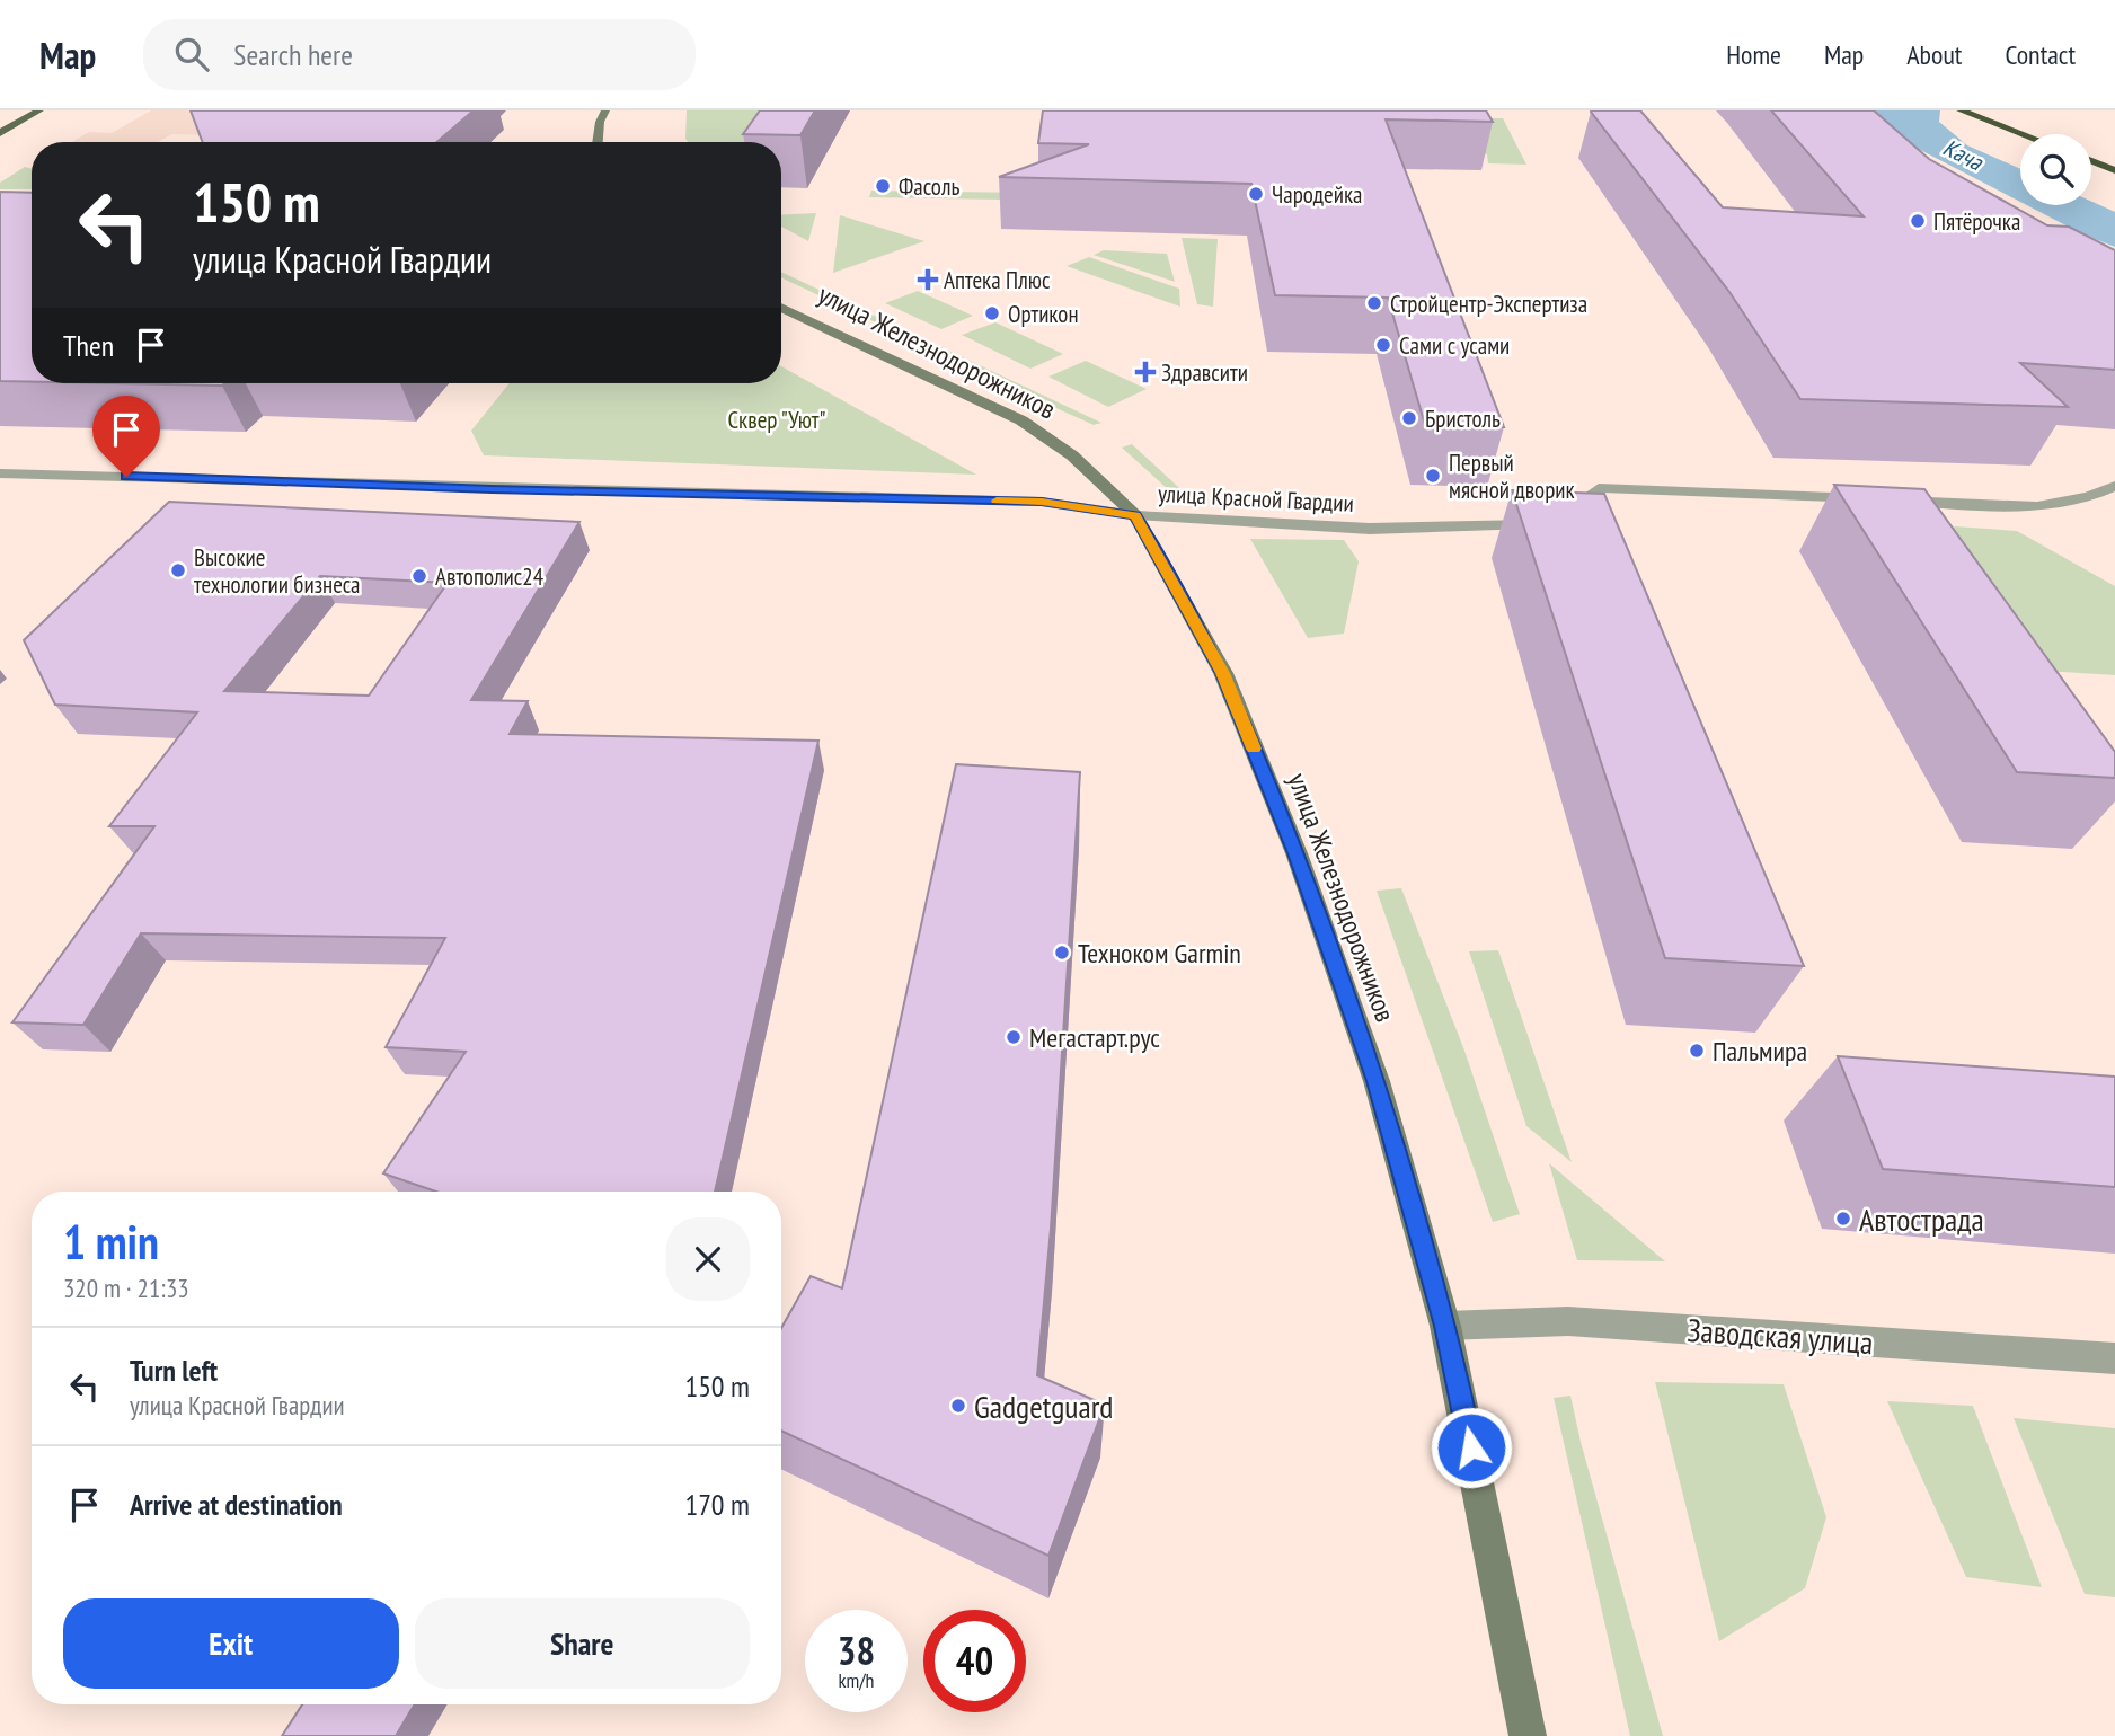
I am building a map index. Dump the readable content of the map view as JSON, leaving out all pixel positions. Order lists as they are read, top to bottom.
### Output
{
  "streets": {
    "street": ["улица Железнодорожников", "улица Красной Гвардии", "Заводская улица"]
  },
  "crossings": [
    ["улица Железнодорожников", "улица Красной Гвардии"],
    ["улица Железнодорожников", "Заводская улица"]
  ],
  "water": ["Кача"],
  "parks": ["Сквер \"Уют\""],
  "places": {
    "other": [
      "Фасоль",
      "Чародейка",
      "Пятёрочка",
      "Стройцентр-Экспертиза",
      "Ортикон",
      "Сами с усами",
      "Бристоль",
      "Первый мясной дворик",
      "Высокие технологии бизнеса",
      "Автополис24",
      "Техноком Garmin",
      "Мегастарт.рус",
      "Пальмира",
      "Автострада",
      "Gadgetguard"
    ],
    "health": ["Аптека Плюс", "Здравсити"]
  },
  "page": {
    "header": "Map",
    "search": "Search here",
    "nav": [
      "Home",
      "Map",
      "About",
      "Contact"
    ],
    "turn": ["150 m", "улица Красной Гвардии"],
    "then": "Then",
    "heading": ["1 min", "320 m · 21:33"],
    "list": [
      {
        "name": "Turn left",
        "note": "улица Красной Гвардии",
        "value": "150 m"
      },
      {
        "name": "Arrive at destination",
        "value": "170 m"
      }
    ],
    "buttons": ["Exit", "Share"],
    "speed": "38 km/h",
    "limit": "40"
  }
}
